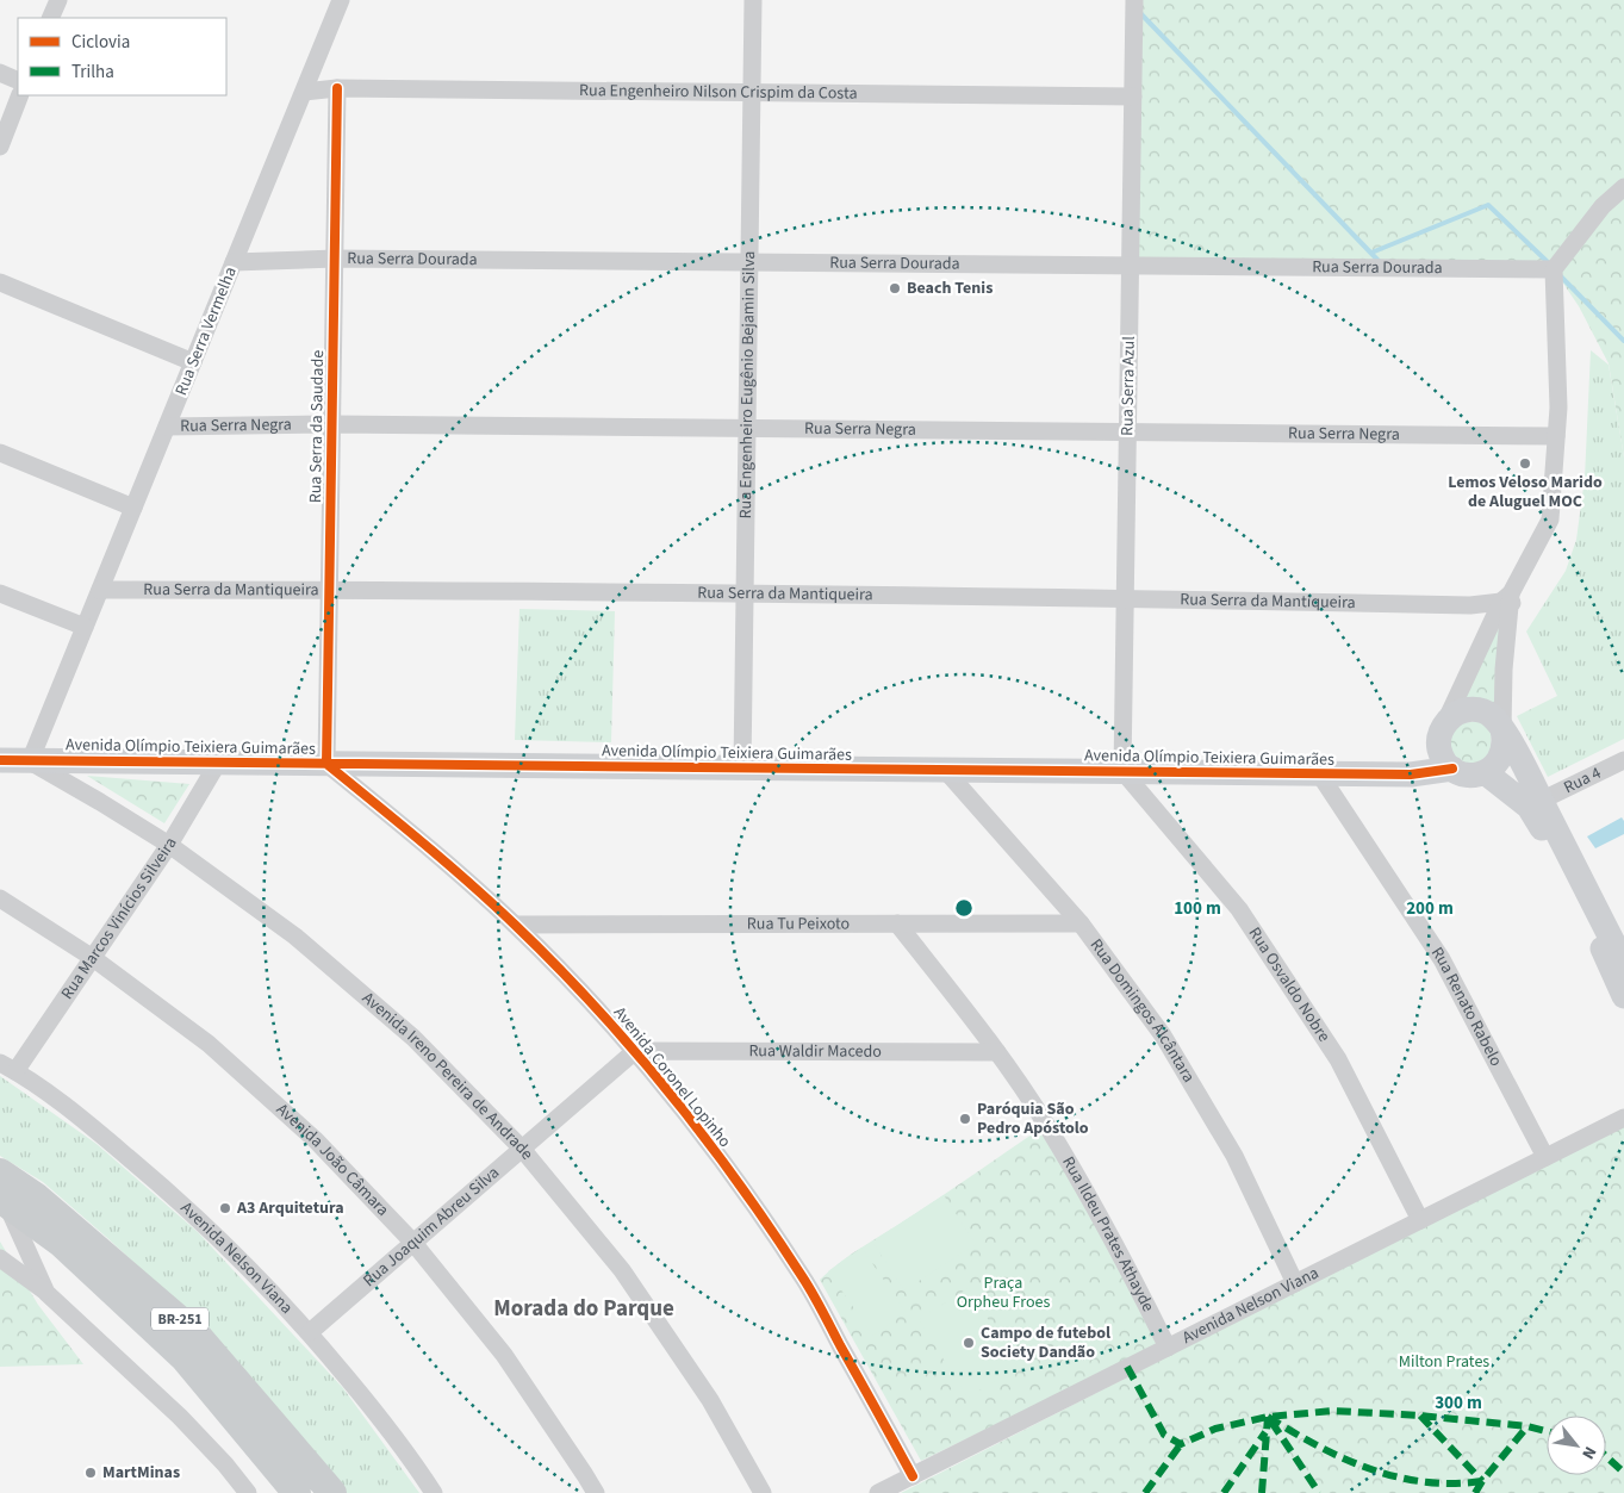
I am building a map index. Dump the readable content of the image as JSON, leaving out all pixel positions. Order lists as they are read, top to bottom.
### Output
{
  "streets": {
    "main road": ["BR-251"],
    "street": [
      "Rua Engenheiro Nilson Crispim da Costa",
      "Rua Serra Dourada",
      "Rua Serra Vermelha",
      "Rua Engenheiro Eugênio Bejamin Silva",
      "Rua Serra Azul",
      "Rua Serra Negra",
      "Rua Serra da Saudade",
      "Rua Serra da Mantiqueira",
      "Avenida Olímpio Teixiera Guimarães",
      "Rua 4",
      "Rua Marcos Vinícios Silveira",
      "Rua Tu Peixoto",
      "Rua Osvaldo Nobre",
      "Rua Renato Rabelo",
      "Rua Domingos Alcântara",
      "Rua Waldir Macedo",
      "Avenida Ireno Pereira de Andrade",
      "Avenida Coronel Lopinho",
      "Avenida João Câmara",
      "Rua Joaquim Abreu Silva",
      "Rua Ildeu Prates Athayde",
      "Avenida Nelson Viana"
    ]
  },
  "crossings": [
    ["Rua Engenheiro Nilson Crispim da Costa", "Rua Serra Vermelha"],
    ["Rua Engenheiro Nilson Crispim da Costa", "Rua Engenheiro Eugênio Bejamin Silva"],
    ["Rua Engenheiro Nilson Crispim da Costa", "Rua Serra Azul"],
    ["Rua Engenheiro Nilson Crispim da Costa", "Rua Serra da Saudade"],
    ["Rua Serra Dourada", "Rua Serra Vermelha"],
    ["Rua Serra Dourada", "Rua Engenheiro Eugênio Bejamin Silva"],
    ["Rua Serra Dourada", "Rua Serra Azul"],
    ["Rua Serra Dourada", "Rua Serra da Saudade"],
    ["Rua Serra Vermelha", "Rua Serra Negra"],
    ["Rua Serra Vermelha", "Rua Serra da Mantiqueira"],
    ["Rua Serra Vermelha", "Avenida Olímpio Teixiera Guimarães"],
    ["Rua Serra Vermelha", "Avenida Ireno Pereira de Andrade"],
    ["Rua Engenheiro Eugênio Bejamin Silva", "Rua Serra Negra"],
    ["Rua Engenheiro Eugênio Bejamin Silva", "Rua Serra da Mantiqueira"],
    ["Rua Engenheiro Eugênio Bejamin Silva", "Avenida Olímpio Teixiera Guimarães"],
    ["Rua Serra Azul", "Rua Serra Negra"],
    ["Rua Serra Azul", "Rua Serra da Mantiqueira"],
    ["Rua Serra Azul", "Avenida Olímpio Teixiera Guimarães"],
    ["Rua Serra Azul", "Rua Osvaldo Nobre"],
    ["Rua Serra Negra", "Rua Serra da Saudade"],
    ["Rua Serra da Saudade", "Rua Serra da Mantiqueira"],
    ["Rua Serra da Saudade", "Avenida Olímpio Teixiera Guimarães"],
    ["Rua Serra da Saudade", "Avenida Coronel Lopinho"],
    ["Avenida Olímpio Teixiera Guimarães", "Rua Marcos Vinícios Silveira"],
    ["Avenida Olímpio Teixiera Guimarães", "Rua Osvaldo Nobre"],
    ["Avenida Olímpio Teixiera Guimarães", "Rua Renato Rabelo"],
    ["Avenida Olímpio Teixiera Guimarães", "Rua Domingos Alcântara"],
    ["Avenida Olímpio Teixiera Guimarães", "Avenida Ireno Pereira de Andrade"],
    ["Avenida Olímpio Teixiera Guimarães", "Avenida Coronel Lopinho"],
    ["Rua Marcos Vinícios Silveira", "Avenida Ireno Pereira de Andrade"],
    ["Rua Marcos Vinícios Silveira", "Avenida João Câmara"],
    ["Rua Marcos Vinícios Silveira", "Avenida Nelson Viana"],
    ["Rua Tu Peixoto", "Rua Domingos Alcântara"],
    ["Rua Tu Peixoto", "Avenida Coronel Lopinho"],
    ["Rua Tu Peixoto", "Rua Ildeu Prates Athayde"],
    ["Rua Osvaldo Nobre", "Avenida Nelson Viana"],
    ["Rua Renato Rabelo", "Avenida Nelson Viana"],
    ["Rua Domingos Alcântara", "Avenida Nelson Viana"],
    ["Rua Waldir Macedo", "Avenida Coronel Lopinho"],
    ["Rua Waldir Macedo", "Rua Joaquim Abreu Silva"],
    ["Rua Waldir Macedo", "Rua Ildeu Prates Athayde"],
    ["Avenida Ireno Pereira de Andrade", "Rua Joaquim Abreu Silva"],
    ["Avenida Coronel Lopinho", "Rua Joaquim Abreu Silva"],
    ["Avenida Coronel Lopinho", "Avenida Nelson Viana"],
    ["Avenida João Câmara", "Rua Joaquim Abreu Silva"],
    ["Rua Joaquim Abreu Silva", "Avenida Nelson Viana"],
    ["Rua Ildeu Prates Athayde", "Avenida Nelson Viana"]
  ],
  "districts": ["Morada do Parque"],
  "parks": ["Praça Orpheu Froes", "Milton Prates"],
  "places": [
    "Beach Tenis",
    "Lemos Veloso Marido de Aluguel MOC",
    "Paróquia São Pedro Apóstolo",
    "A3 Arquitetura",
    "Campo de futebol Society Dandão",
    "MartMinas"
  ],
  "legend": ["Ciclovia", "Trilha"],
  "north": "bottom right",
  "rings": ["100 m", "200 m", "300 m"]
}
